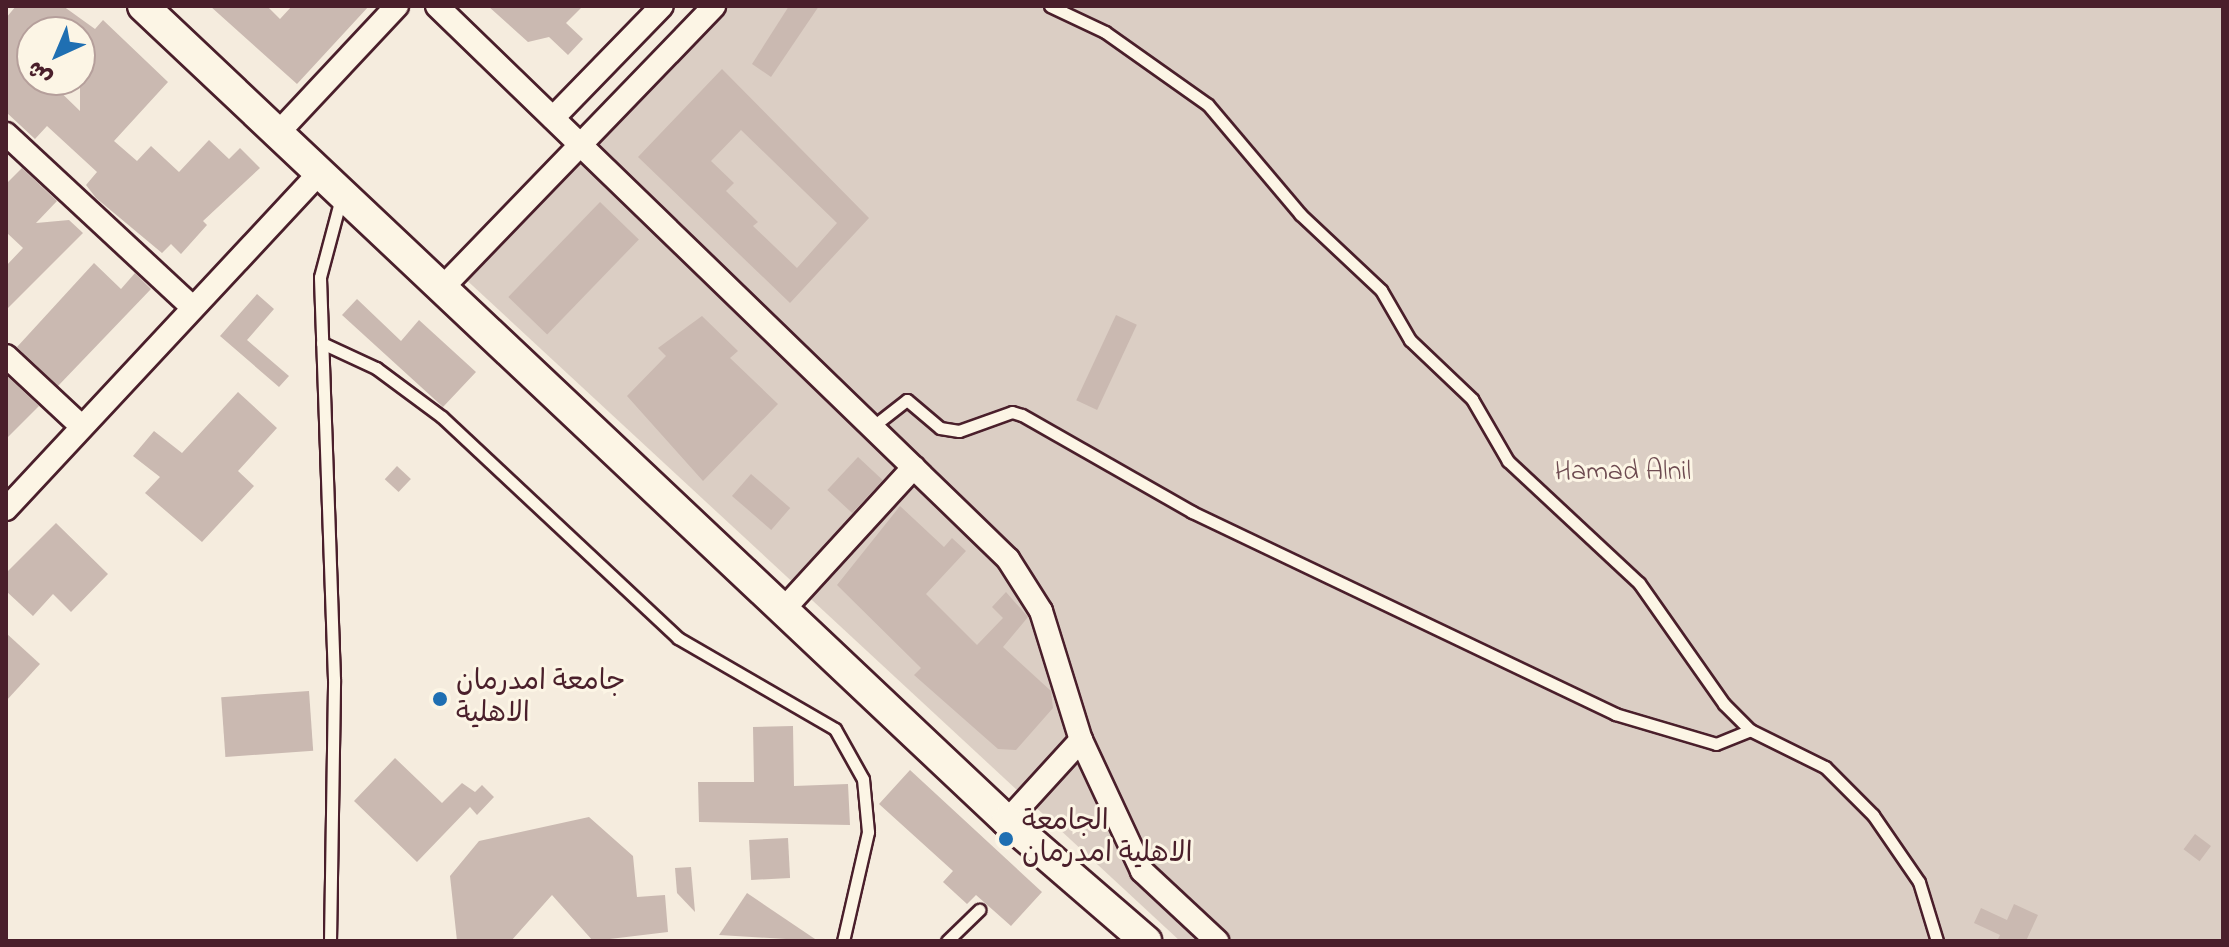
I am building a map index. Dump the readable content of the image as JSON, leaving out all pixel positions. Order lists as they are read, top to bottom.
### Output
{
  "parks": ["Hamad Alnil"],
  "places": ["جامعة امدرمان الاهلية", "الجامعة الاهلية امدرمان"],
  "north": "bottom left"
}
